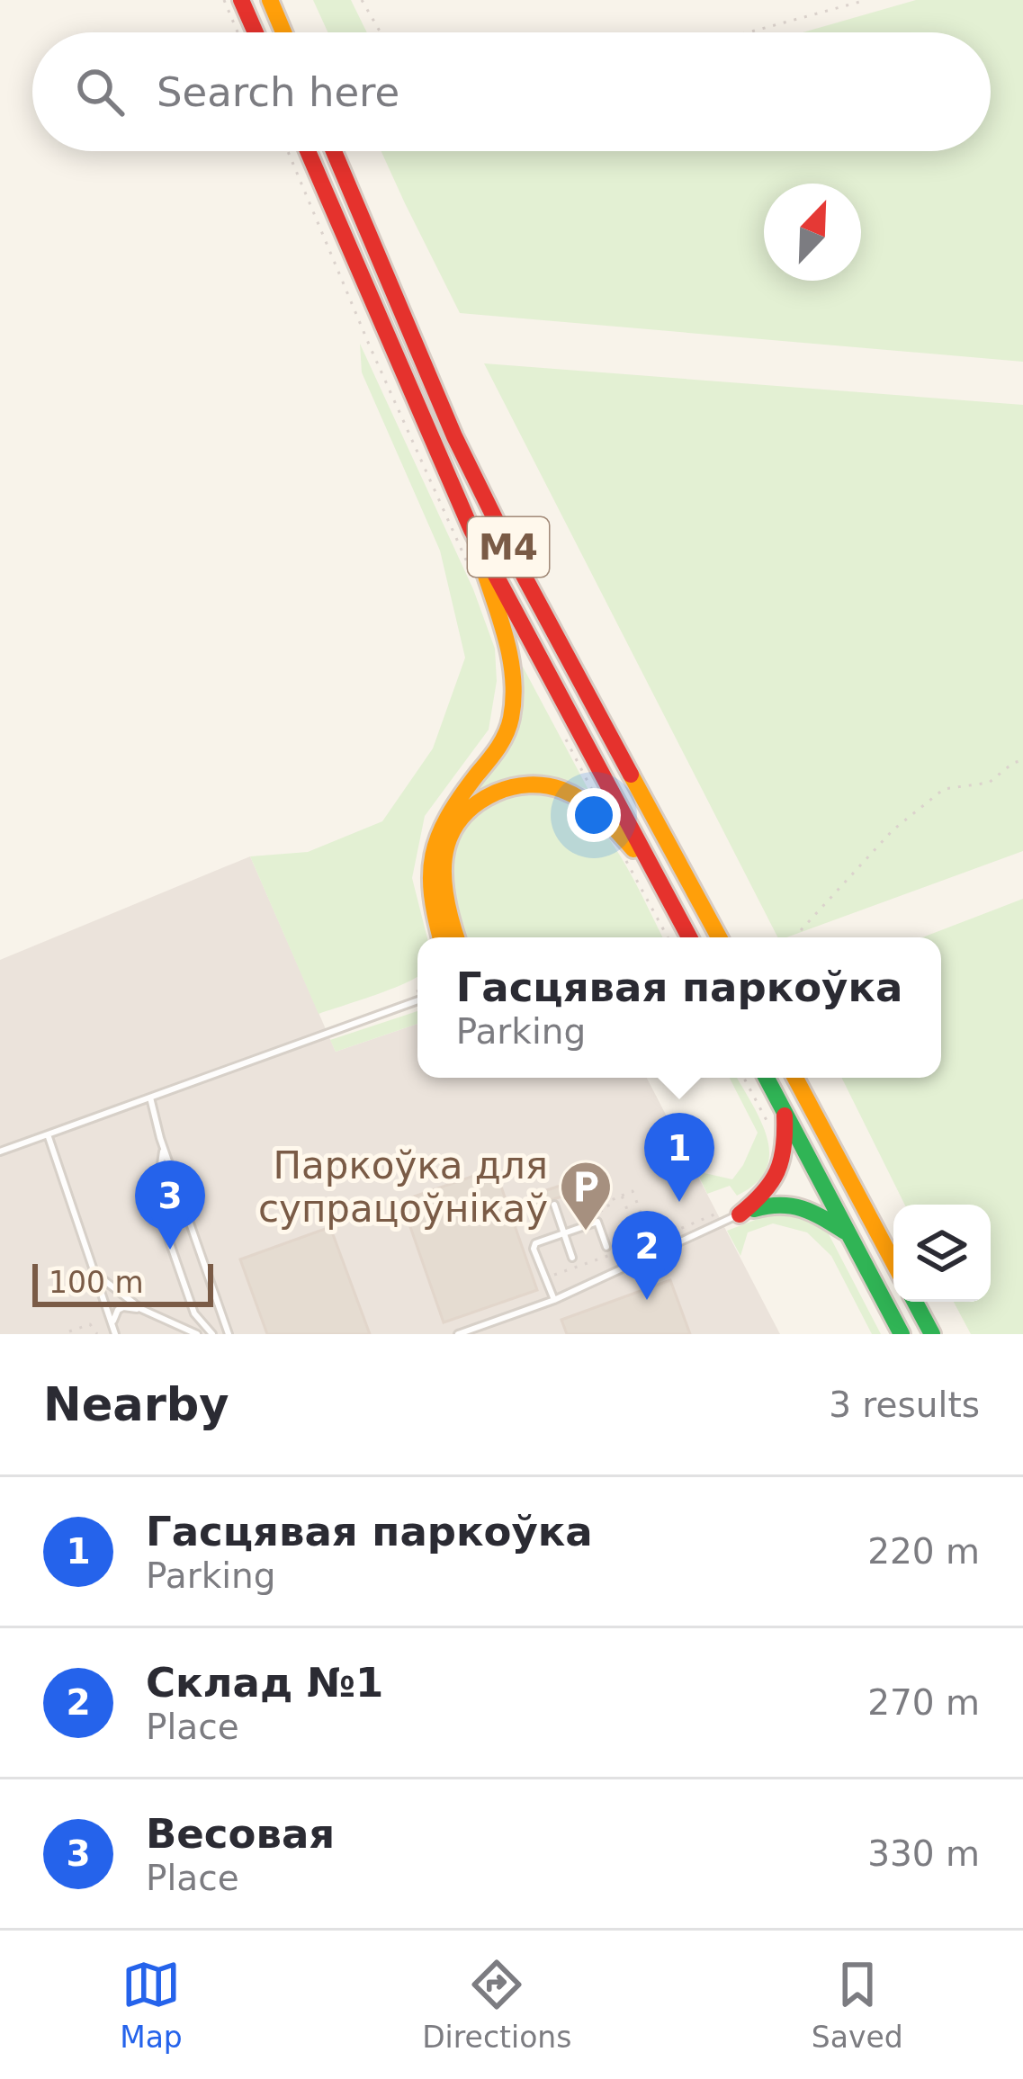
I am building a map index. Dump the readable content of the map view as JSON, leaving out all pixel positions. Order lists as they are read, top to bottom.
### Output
{
  "streets": {
    "highway": ["М4"]
  },
  "places": {
    "parking": ["Паркоўка для супрацоўнікаў"]
  },
  "scale_bar": "100 m",
  "north": "top right",
  "page": {
    "search": "Search here",
    "popup": ["Гасцявая паркоўка", "Parking"],
    "pins": ["1", "3", "2"],
    "scale": "100 m",
    "heading": ["Nearby", "3 results"],
    "list": [
      {
        "mark": "1",
        "name": "Гасцявая паркоўка",
        "note": "Parking",
        "value": "220 m"
      },
      {
        "mark": "2",
        "name": "Склад №1",
        "note": "Place",
        "value": "270 m"
      },
      {
        "mark": "3",
        "name": "Весовая",
        "note": "Place",
        "value": "330 m"
      }
    ],
    "nav": ["Map", "Directions", "Saved"]
  }
}
